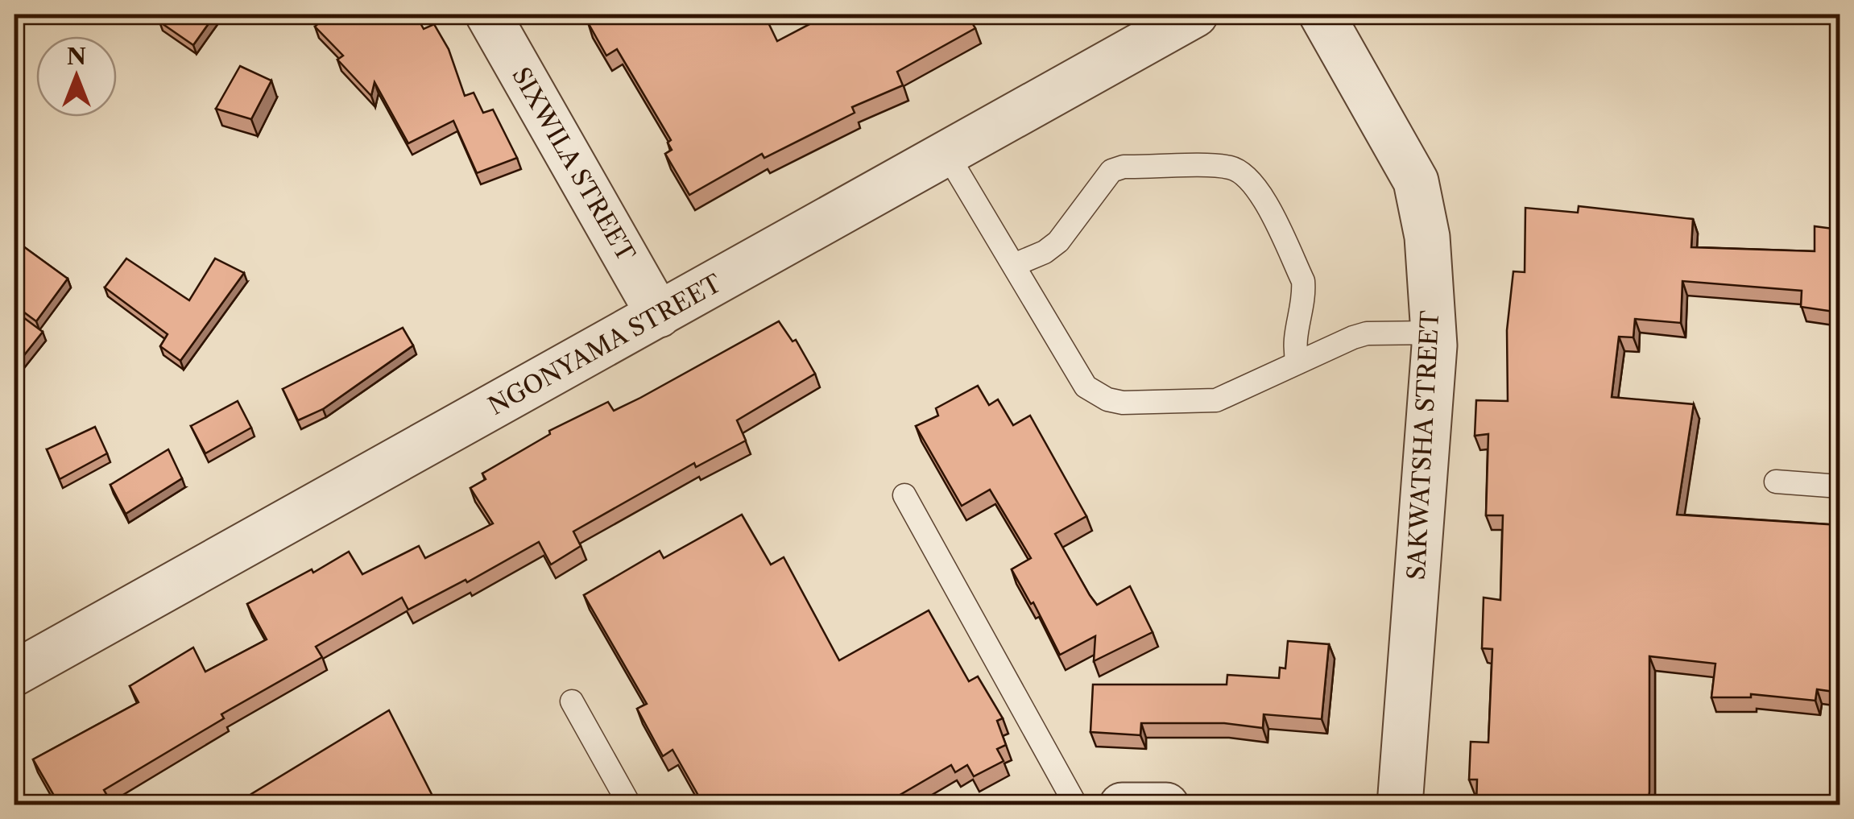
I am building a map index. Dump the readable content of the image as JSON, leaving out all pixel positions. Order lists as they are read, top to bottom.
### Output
{
  "streets": {
    "street": ["SIXWILA STREET", "NGONYAMA STREET", "SAKWATSHA STREET"]
  },
  "crossings": [
    ["SIXWILA STREET", "NGONYAMA STREET"]
  ],
  "north": "top"
}
